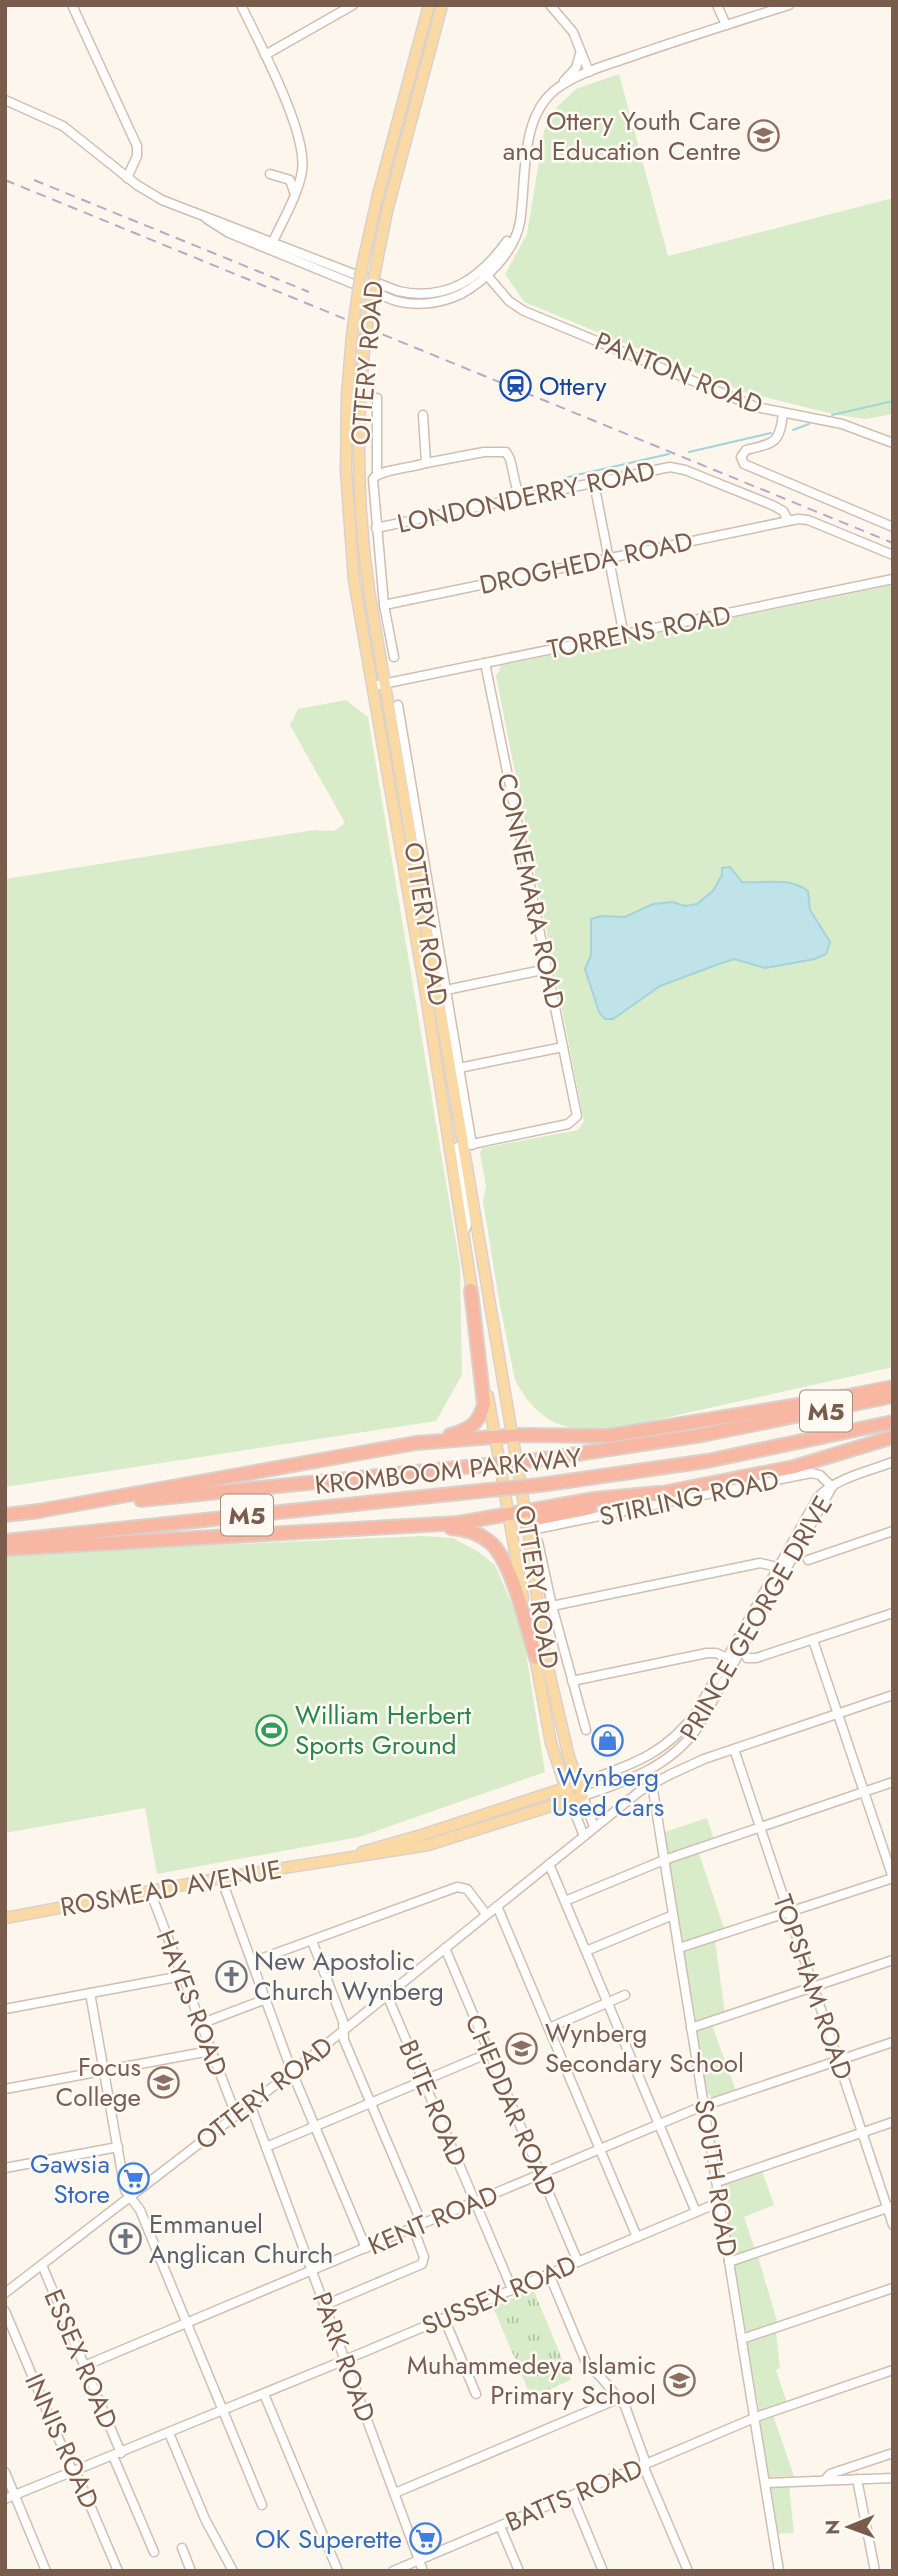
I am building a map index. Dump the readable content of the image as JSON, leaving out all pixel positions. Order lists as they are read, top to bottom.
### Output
{
  "streets": {
    "highway": ["M5", "KROMBOOM PARKWAY"],
    "main road": ["OTTERY ROAD", "ROSMEAD AVENUE"],
    "street": [
      "PANTON ROAD",
      "LONDONDERRY ROAD",
      "DROGHEDA ROAD",
      "TORRENS ROAD",
      "CONNEMARA ROAD",
      "STIRLING ROAD",
      "PRINCE GEORGE DRIVE",
      "TOPSHAM ROAD",
      "HAYES ROAD",
      "BUTE ROAD",
      "CHEDDAR ROAD",
      "SOUTH ROAD",
      "KENT ROAD",
      "SUSSEX ROAD",
      "PARK ROAD",
      "ESSEX ROAD",
      "INNIS ROAD",
      "BATTS ROAD"
    ]
  },
  "crossings": [
    ["OTTERY ROAD", "TORRENS ROAD"],
    ["OTTERY ROAD", "CONNEMARA ROAD"],
    ["OTTERY ROAD", "STIRLING ROAD"],
    ["OTTERY ROAD", "PRINCE GEORGE DRIVE"],
    ["OTTERY ROAD", "ROSMEAD AVENUE"],
    ["OTTERY ROAD", "HAYES ROAD"],
    ["OTTERY ROAD", "BUTE ROAD"],
    ["OTTERY ROAD", "CHEDDAR ROAD"],
    ["OTTERY ROAD", "PARK ROAD"],
    ["OTTERY ROAD", "ESSEX ROAD"],
    ["LONDONDERRY ROAD", "DROGHEDA ROAD"],
    ["TORRENS ROAD", "CONNEMARA ROAD"],
    ["STIRLING ROAD", "PRINCE GEORGE DRIVE"],
    ["PRINCE GEORGE DRIVE", "ROSMEAD AVENUE"],
    ["ROSMEAD AVENUE", "HAYES ROAD"],
    ["TOPSHAM ROAD", "KENT ROAD"],
    ["BUTE ROAD", "KENT ROAD"],
    ["BUTE ROAD", "SUSSEX ROAD"],
    ["CHEDDAR ROAD", "KENT ROAD"],
    ["CHEDDAR ROAD", "SUSSEX ROAD"],
    ["SOUTH ROAD", "KENT ROAD"],
    ["SOUTH ROAD", "SUSSEX ROAD"],
    ["SOUTH ROAD", "BATTS ROAD"],
    ["KENT ROAD", "PARK ROAD"],
    ["KENT ROAD", "ESSEX ROAD"],
    ["SUSSEX ROAD", "PARK ROAD"],
    ["SUSSEX ROAD", "ESSEX ROAD"],
    ["SUSSEX ROAD", "INNIS ROAD"],
    ["PARK ROAD", "BATTS ROAD"]
  ],
  "places": {
    "school or university": [
      "Ottery Youth Care and Education Centre",
      "Wynberg Secondary School",
      "Focus College",
      "Muhammedeya Islamic Primary School"
    ],
    "station": ["Ottery"],
    "sports": ["William Herbert Sports Ground"],
    "shop": ["Wynberg Used Cars"],
    "church": ["New Apostolic Church Wynberg", "Emmanuel Anglican Church"],
    "supermarket": ["Gawsia Store", "OK Superette"]
  },
  "north": "left"
}
